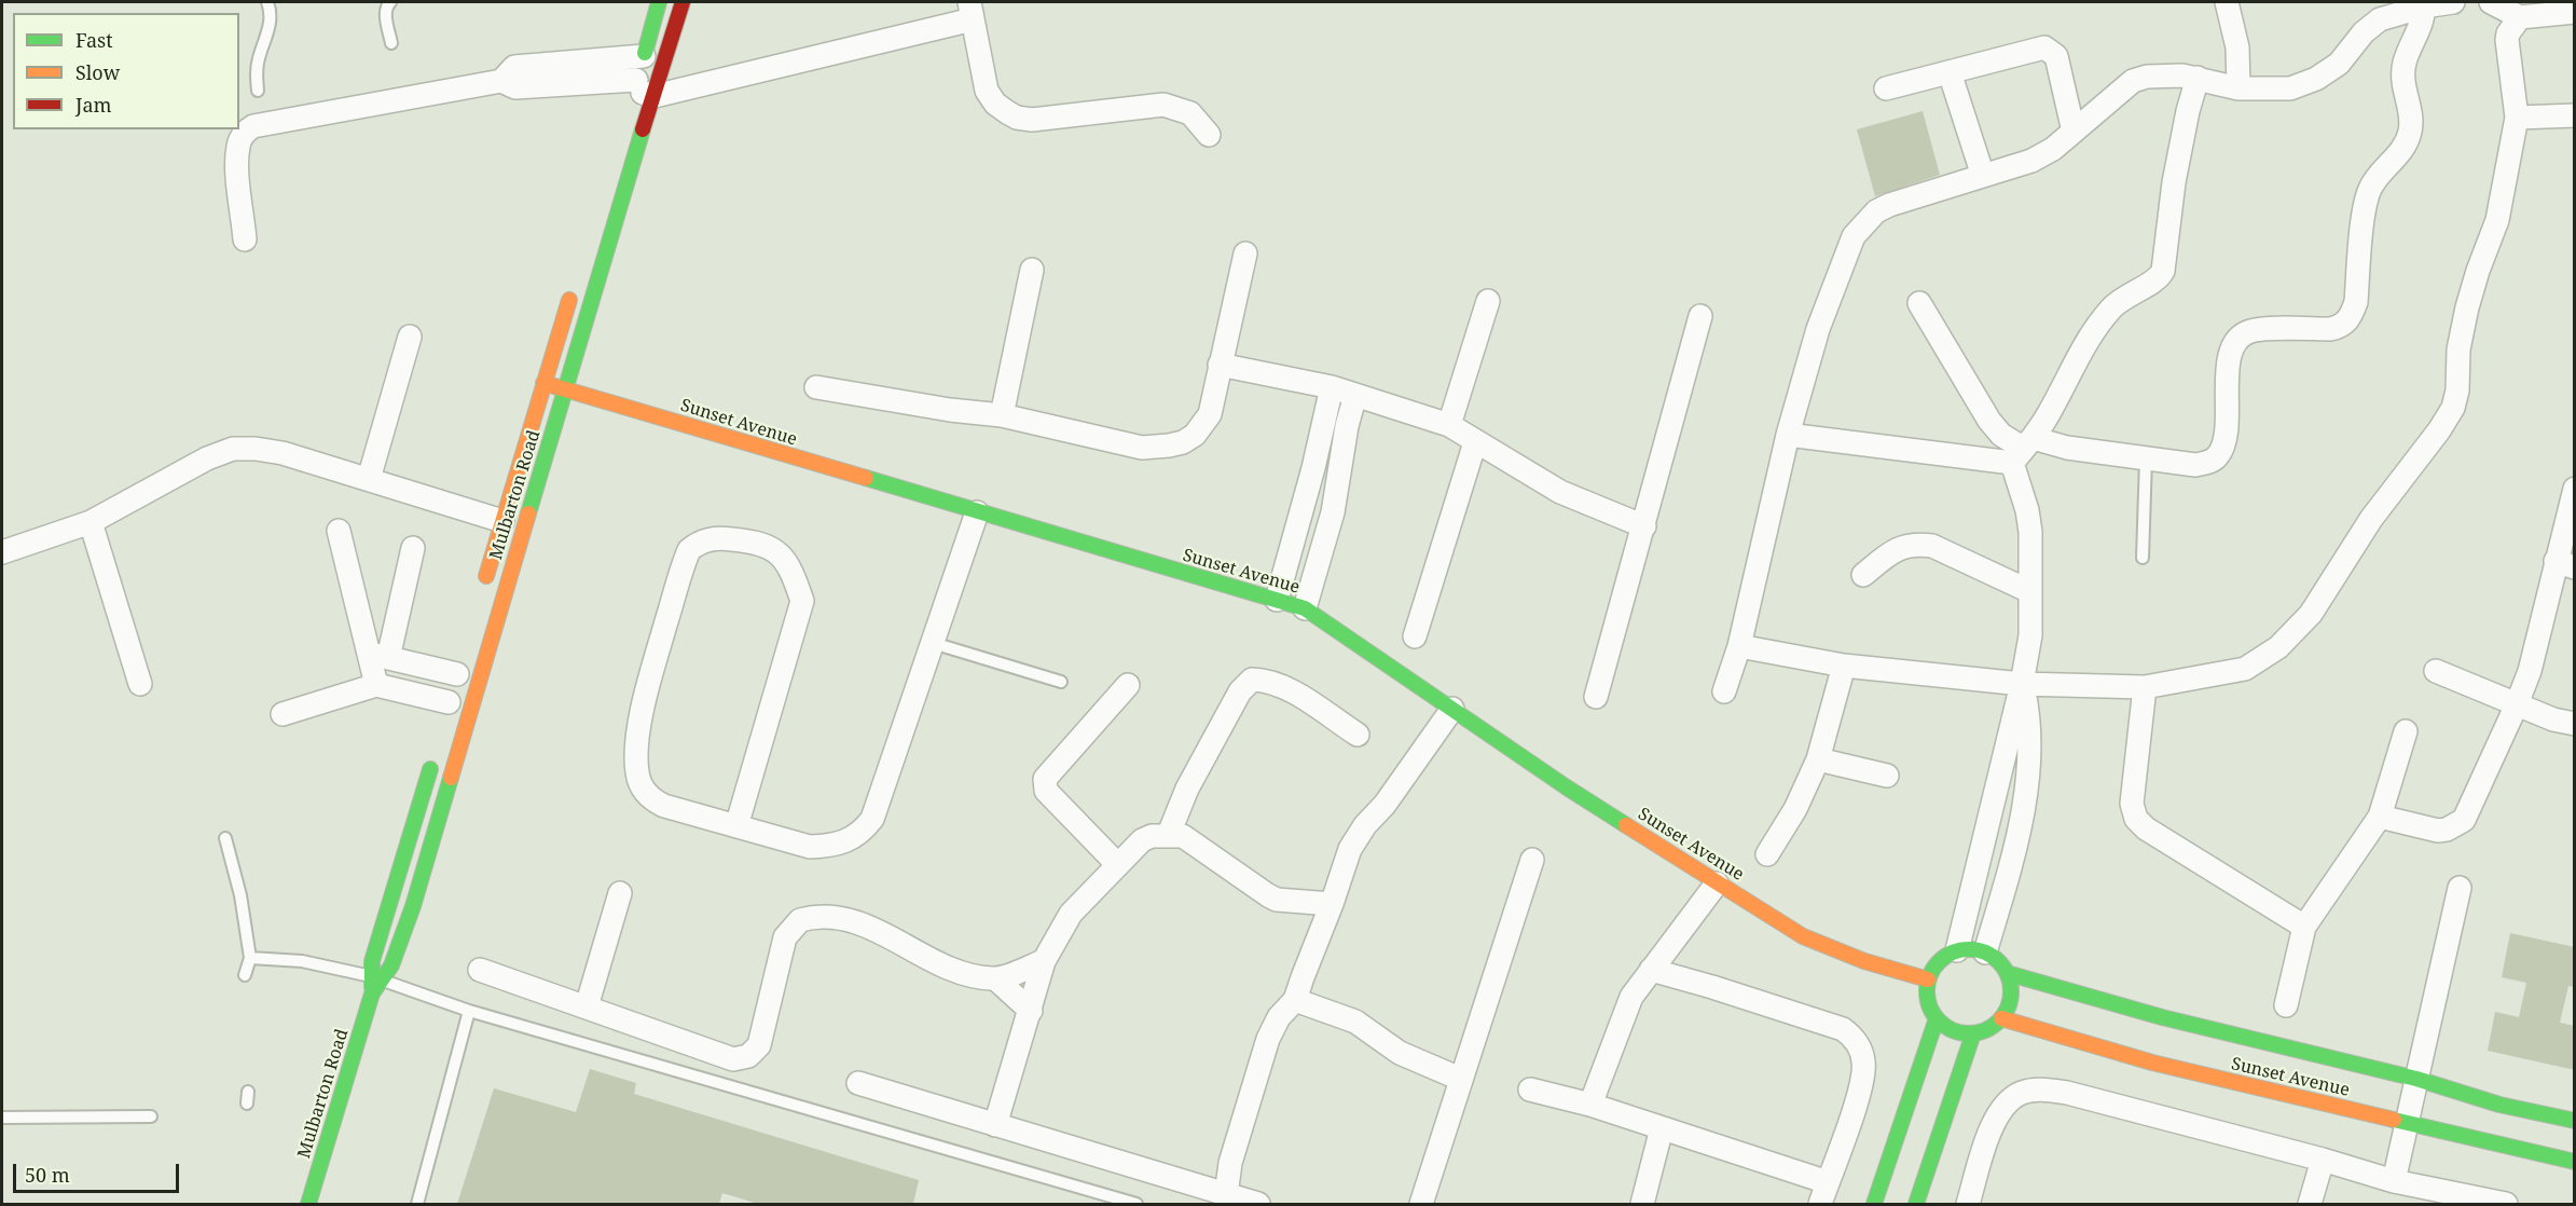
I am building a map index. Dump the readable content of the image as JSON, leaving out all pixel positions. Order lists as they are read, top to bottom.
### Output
{
  "streets": {
    "street": ["Sunset Avenue", "Mulbarton Road"]
  },
  "crossings": [
    ["Sunset Avenue", "Mulbarton Road"]
  ],
  "legend": ["Fast", "Slow", "Jam"],
  "scale_bar": "50 m"
}
